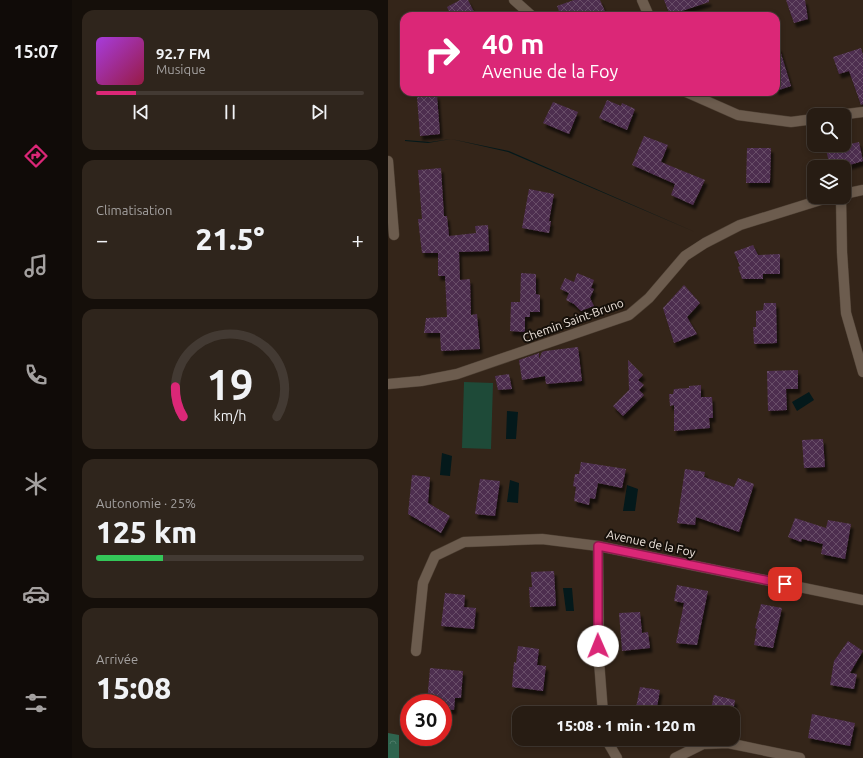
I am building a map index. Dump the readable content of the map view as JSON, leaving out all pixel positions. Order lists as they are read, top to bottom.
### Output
{
  "streets": {
    "street": ["Chemin Saint-Bruno", "Avenue de la Foy"]
  },
  "page": {
    "tabs": "15:07",
    "turn": ["40 m", "Avenue de la Foy"],
    "song": ["92.7 FM", "Musique"],
    "tile": [
      "Climatisation",
      ["Autonomie · 25%", "125 km"],
      ["Arrivée", "15:08"]
    ],
    "heat": ["−", "21.5°", "+"],
    "limit": "30",
    "trip": "15:08 · 1 min · 120 m",
    "gauge": ["19", "km/h"]
  }
}
